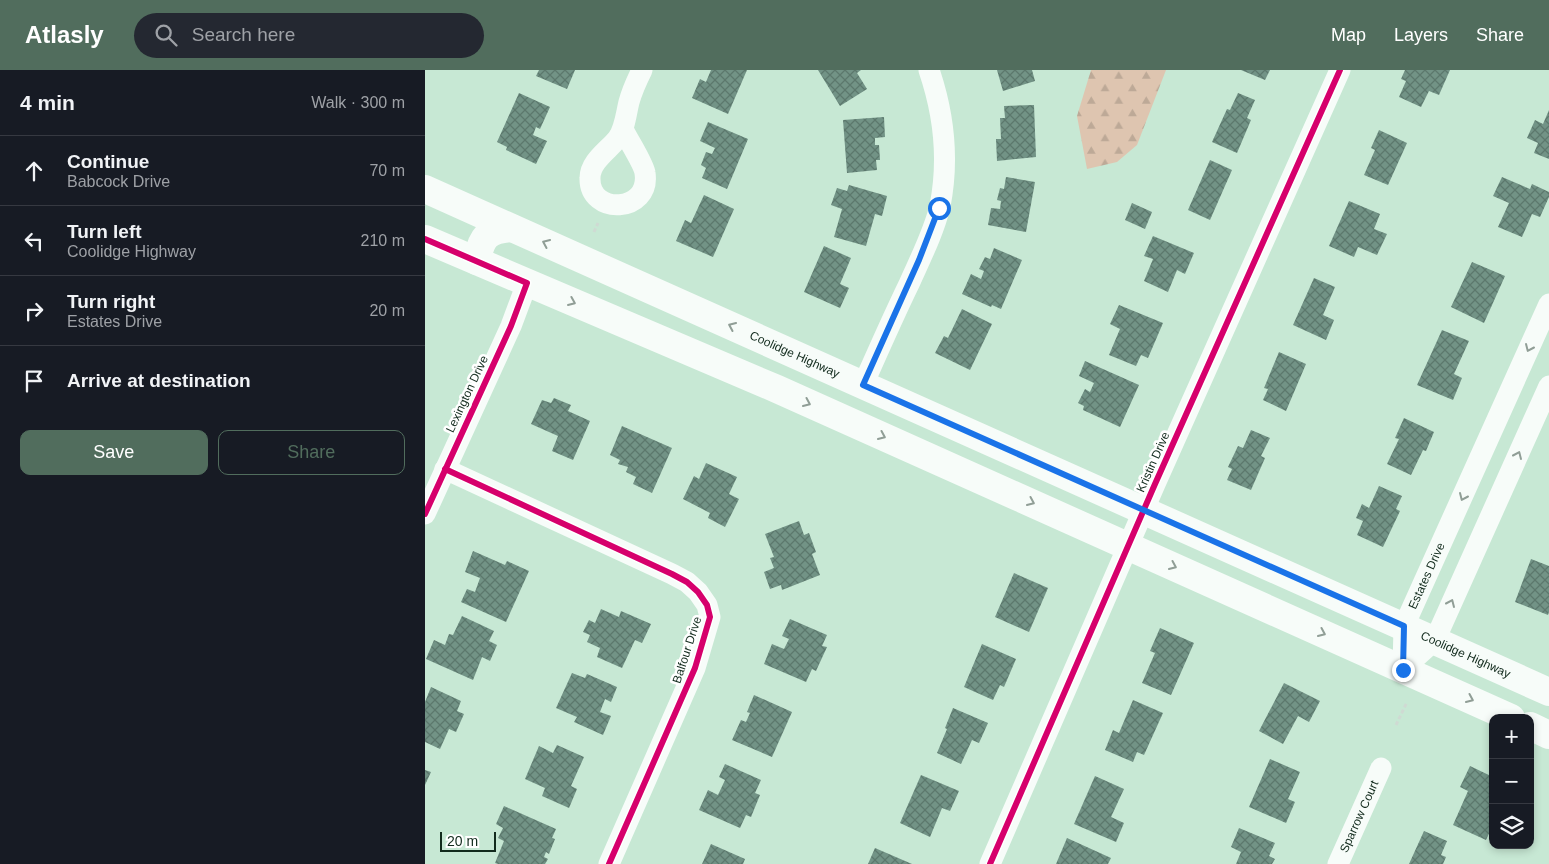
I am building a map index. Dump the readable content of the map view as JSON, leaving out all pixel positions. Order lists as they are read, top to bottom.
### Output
{
  "streets": {
    "main road": ["Coolidge Highway"],
    "street": [
      "Lexington Drive",
      "Kristin Drive",
      "Estates Drive",
      "Balfour Drive",
      "Sparrow Court"
    ]
  },
  "crossings": [
    ["Coolidge Highway", "Kristin Drive"],
    ["Coolidge Highway", "Estates Drive"],
    ["Lexington Drive", "Balfour Drive"]
  ],
  "scale_bar": "20 m",
  "page": {
    "header": "Atlasly",
    "search": "Search here",
    "nav": ["Map", "Layers", "Share"],
    "heading": ["4 min", "Walk · 300 m"],
    "list": [
      ["Continue", "Babcock Drive", "70 m"],
      ["Turn left", "Coolidge Highway", "210 m"],
      ["Turn right", "Estates Drive", "20 m"],
      "Arrive at destination"
    ],
    "buttons": ["Save", "Share"],
    "map_buttons": ["+", "−"],
    "scale": "20 m"
  }
}
